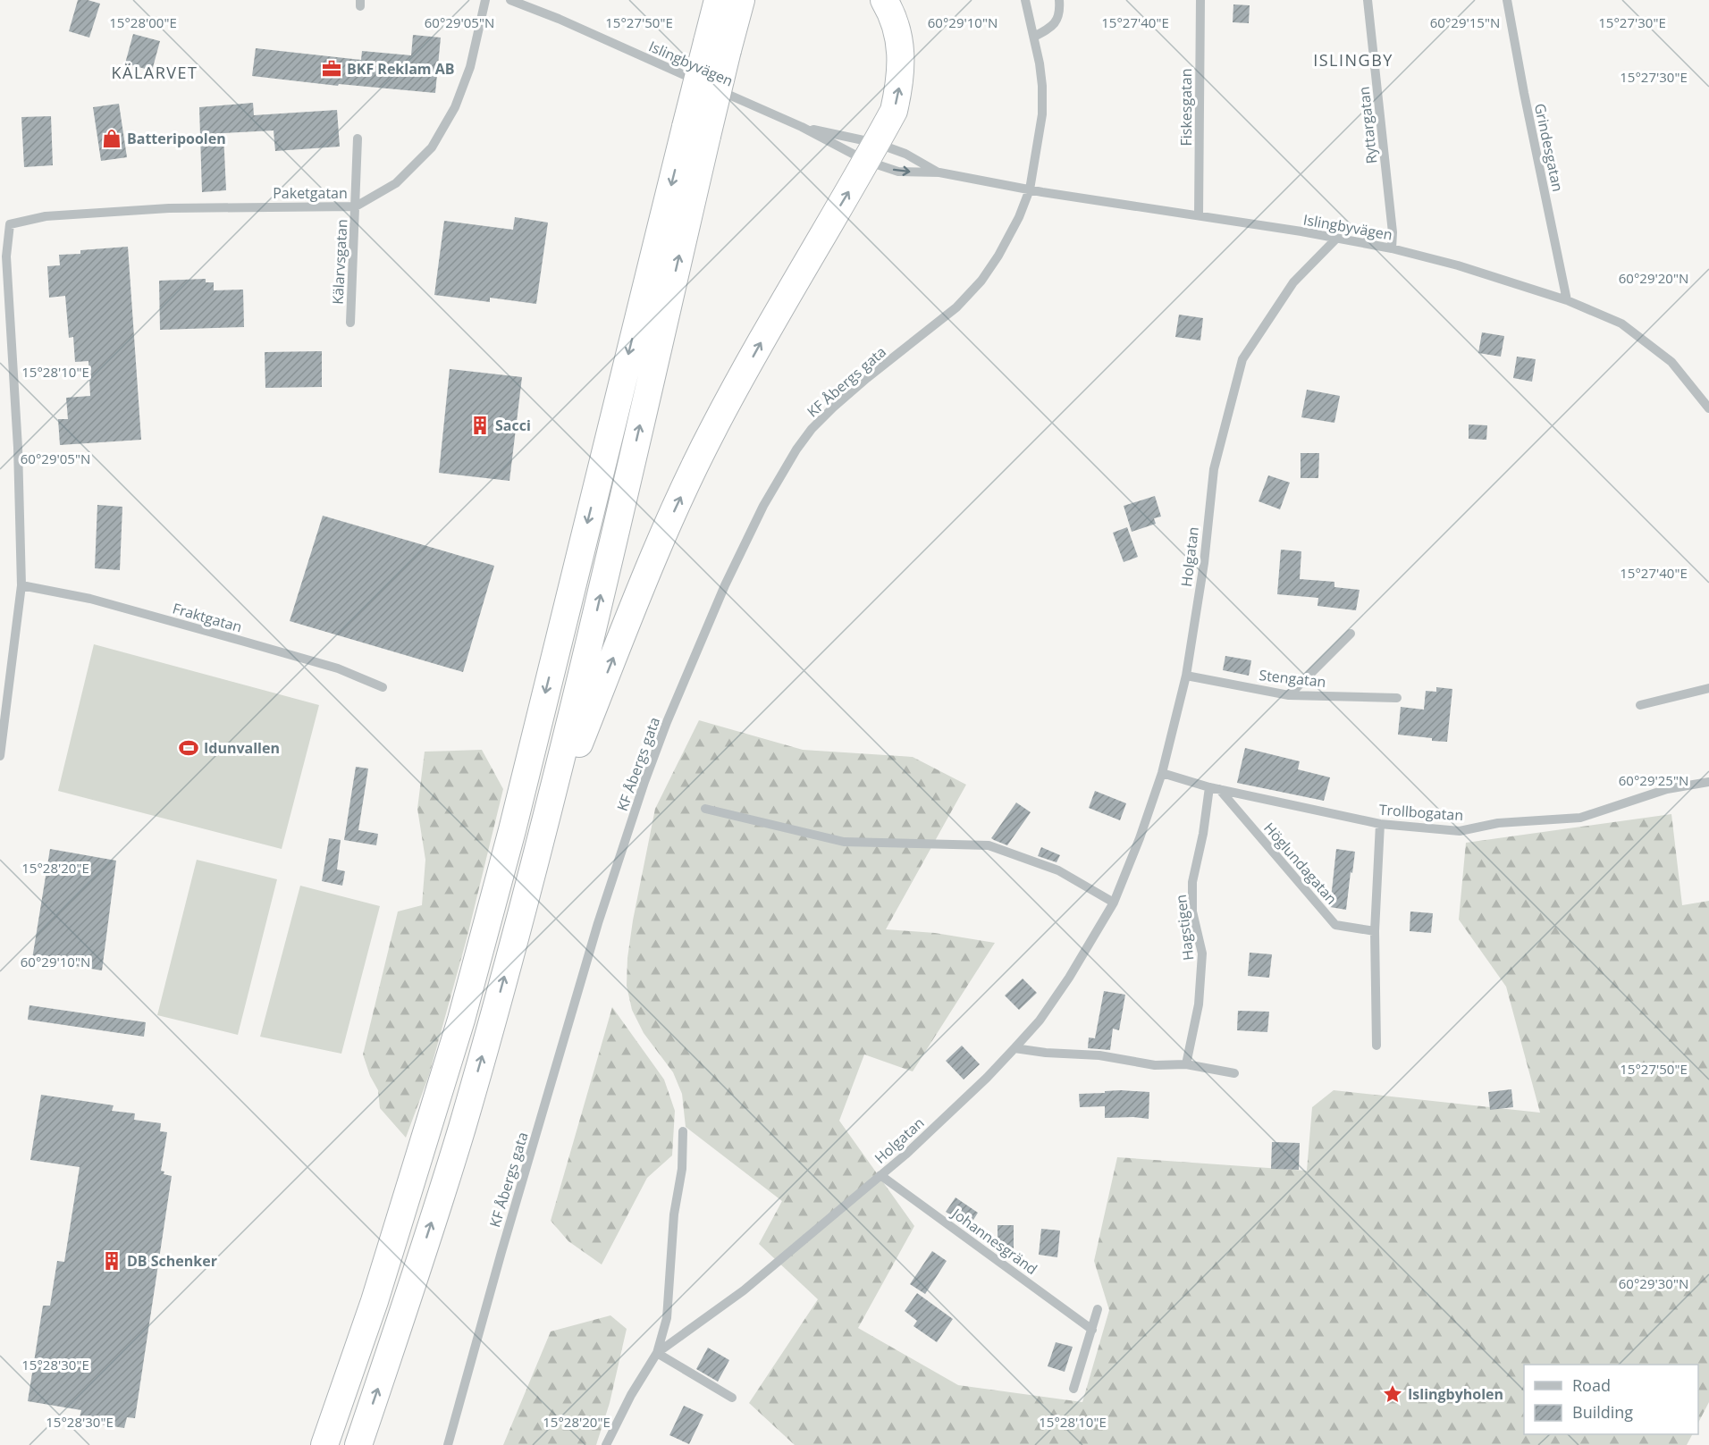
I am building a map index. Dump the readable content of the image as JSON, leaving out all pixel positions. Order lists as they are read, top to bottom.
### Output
{
  "streets": {
    "street": [
      "Islingbyvägen",
      "Fiskesgatan",
      "Ryttargatan",
      "Grindesgatan",
      "Paketgatan",
      "Kälarvsgatan",
      "KF Åbergs gata",
      "Holgatan",
      "Fraktgatan",
      "Stengatan",
      "Trollbogatan",
      "Höglundagatan",
      "Hagstigen",
      "Johannesgränd"
    ]
  },
  "crossings": [
    ["Islingbyvägen", "Fiskesgatan"],
    ["Islingbyvägen", "Ryttargatan"],
    ["Islingbyvägen", "Grindesgatan"],
    ["Islingbyvägen", "KF Åbergs gata"],
    ["Islingbyvägen", "Holgatan"],
    ["Paketgatan", "Kälarvsgatan"],
    ["Paketgatan", "Fraktgatan"],
    ["Holgatan", "Stengatan"],
    ["Holgatan", "Trollbogatan"],
    ["Holgatan", "Johannesgränd"],
    ["Trollbogatan", "Höglundagatan"],
    ["Trollbogatan", "Hagstigen"],
    ["Höglundagatan", "Hagstigen"]
  ],
  "districts": ["ISLINGBY", "KÄLARVET"],
  "places": {
    "office": ["BKF Reklam AB"],
    "shop": ["Batteripoolen"],
    "building": ["Sacci", "DB Schenker"],
    "sports": ["Idunvallen"],
    "place": ["Islingbyholen"]
  },
  "legend": ["Road", "Building"],
  "coordinates": [
    "15°27'30\"E",
    "15°28'00\"E",
    "60°29'05\"N",
    "15°27'50\"E",
    "60°29'10\"N",
    "15°27'40\"E",
    "60°29'15\"N",
    "60°29'20\"N",
    "15°28'10\"E",
    "60°29'25\"N",
    "15°28'20\"E",
    "60°29'30\"N",
    "15°28'30\"E"
  ]
}
